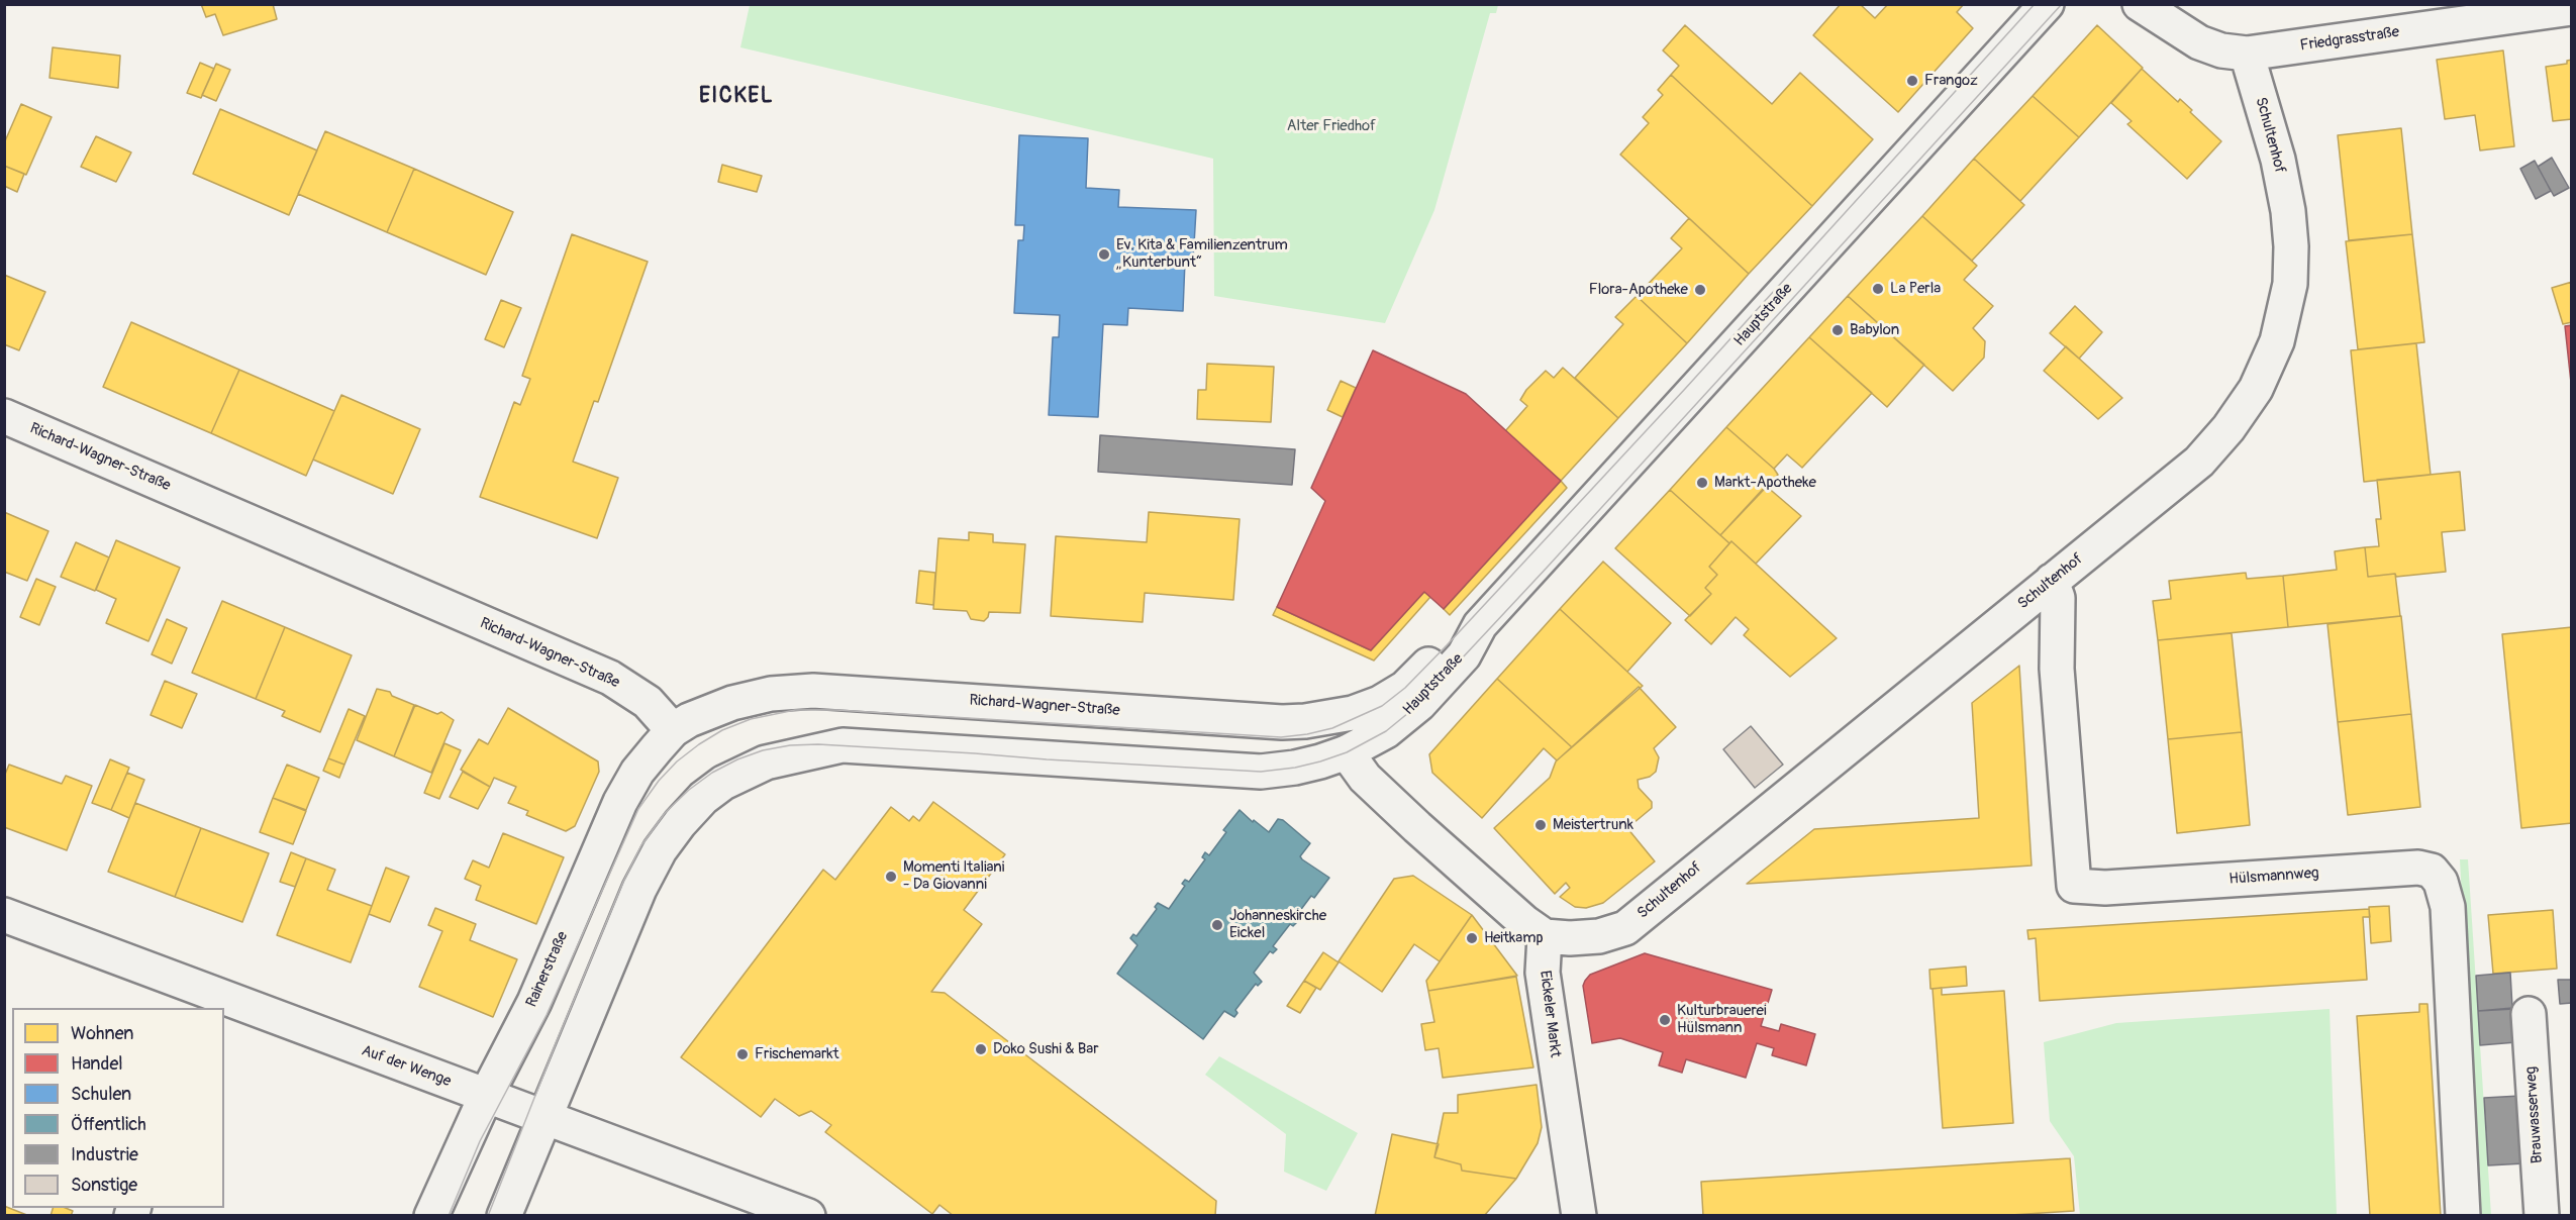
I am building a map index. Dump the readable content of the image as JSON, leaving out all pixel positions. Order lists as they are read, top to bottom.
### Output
{
  "streets": {
    "street": [
      "Friedgrasstraße",
      "Schultenhof",
      "Hauptstraße",
      "Richard-Wagner-Straße",
      "Hülsmannweg",
      "Rainerstraße",
      "Eickeler Markt",
      "Auf der Wenge",
      "Brauwasserweg"
    ]
  },
  "crossings": [
    ["Friedgrasstraße", "Schultenhof"],
    ["Schultenhof", "Hülsmannweg"],
    ["Schultenhof", "Eickeler Markt"],
    ["Hauptstraße", "Richard-Wagner-Straße"],
    ["Richard-Wagner-Straße", "Rainerstraße"],
    ["Rainerstraße", "Auf der Wenge"]
  ],
  "districts": ["EICKEL"],
  "parks": ["Alter Friedhof"],
  "places": [
    "Frangoz",
    "Ev. Kita & Familienzentrum „Kunterbunt“",
    "La Perla",
    "Flora-Apotheke",
    "Babylon",
    "Markt-Apotheke",
    "Meistertrunk",
    "Momenti Italiani - Da Giovanni",
    "Johanneskirche Eickel",
    "Heitkamp",
    "Kulturbrauerei Hülsmann",
    "Doko Sushi & Bar",
    "Frischemarkt"
  ],
  "legend": [
    "Wohnen",
    "Handel",
    "Schulen",
    "Öffentlich",
    "Industrie",
    "Sonstige"
  ]
}
